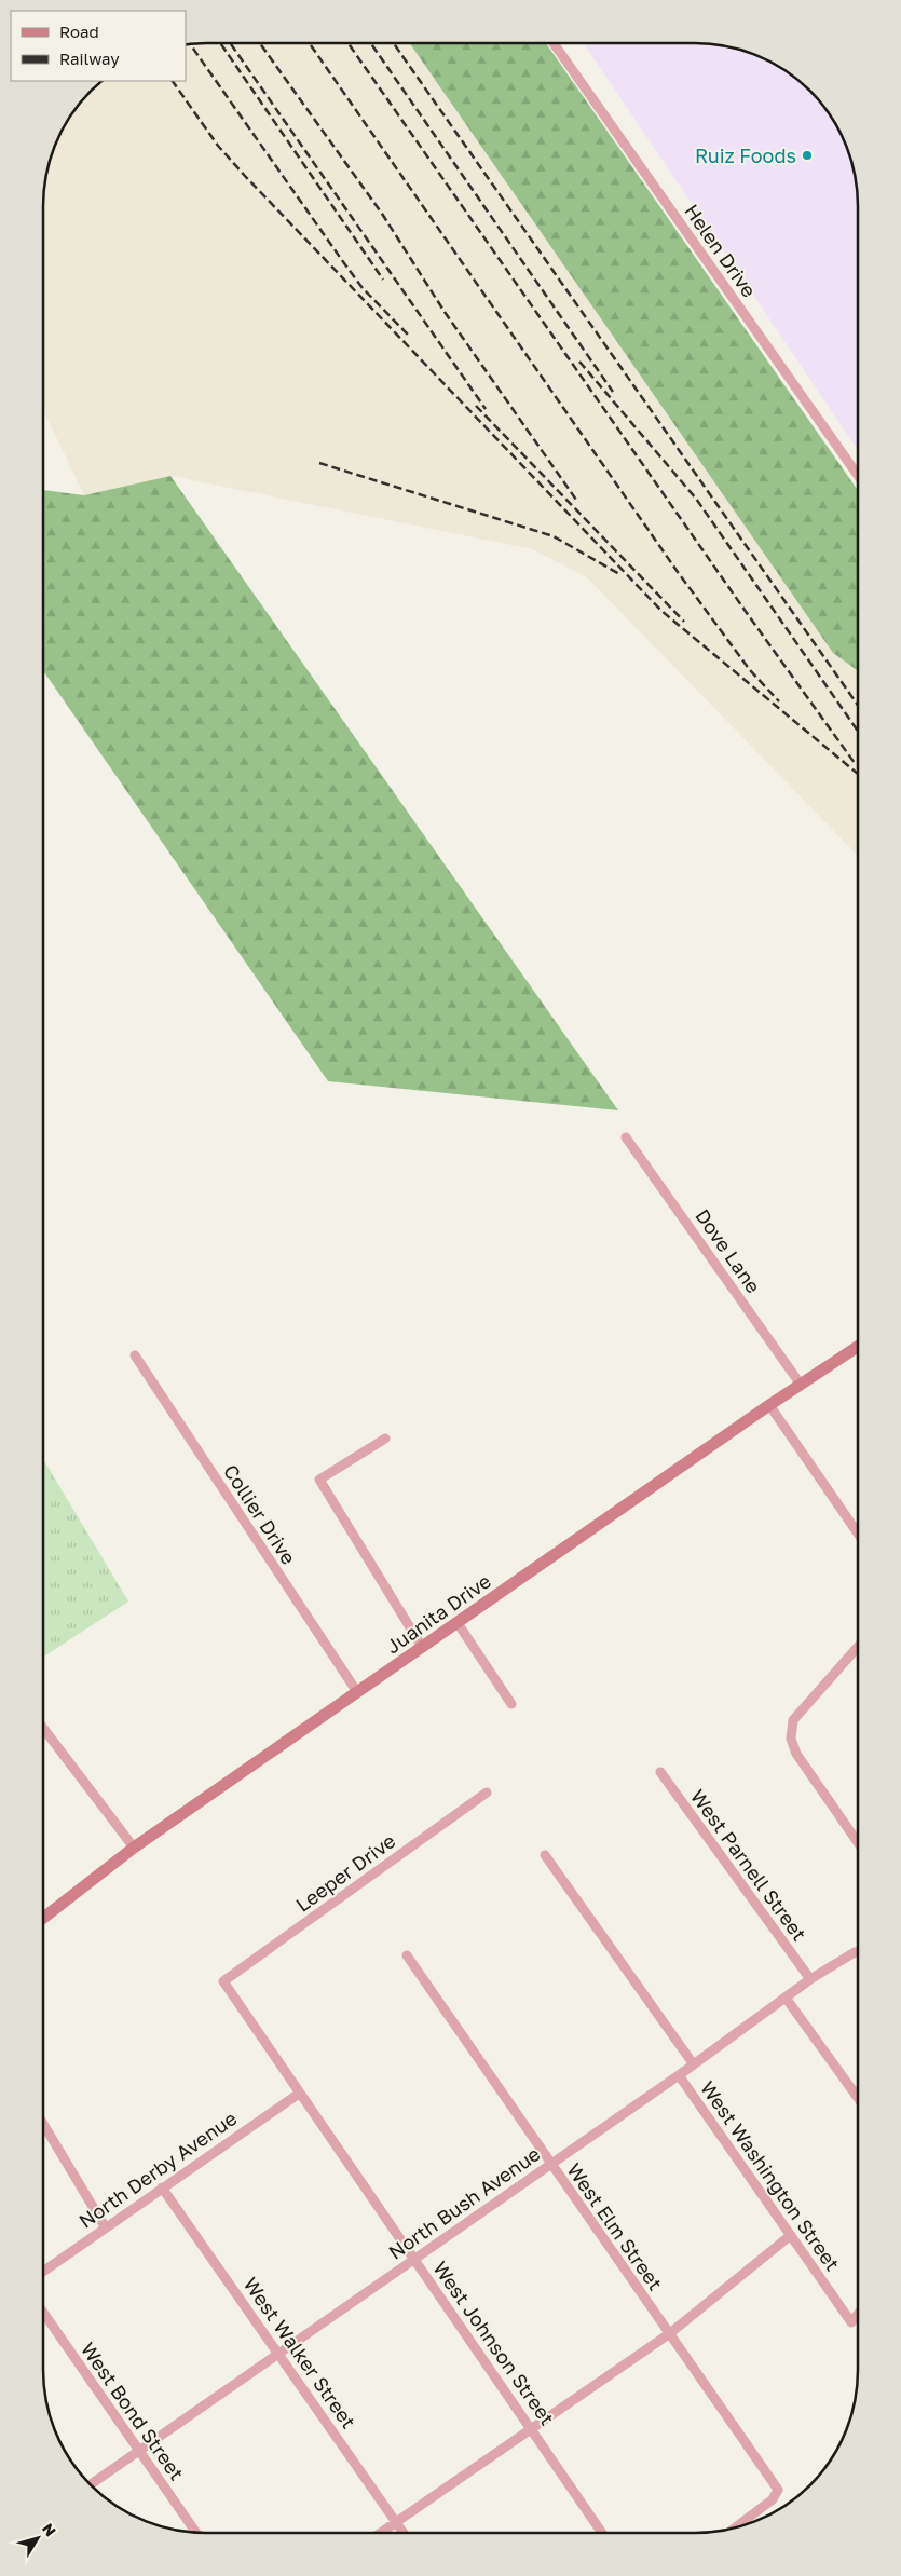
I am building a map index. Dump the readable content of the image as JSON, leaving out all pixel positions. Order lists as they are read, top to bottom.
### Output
{
  "streets": {
    "street": [
      "Helen Drive",
      "Dove Lane",
      "Collier Drive",
      "Juanita Drive",
      "West Parnell Street",
      "Leeper Drive",
      "North Derby Avenue",
      "West Washington Street",
      "North Bush Avenue",
      "West Elm Street",
      "West Johnson Street",
      "West Walker Street",
      "West Bond Street"
    ]
  },
  "crossings": [
    ["Dove Lane", "Juanita Drive"],
    ["Collier Drive", "Juanita Drive"],
    ["West Parnell Street", "North Bush Avenue"],
    ["Leeper Drive", "West Johnson Street"],
    ["North Derby Avenue", "West Johnson Street"],
    ["North Derby Avenue", "West Walker Street"],
    ["West Washington Street", "North Bush Avenue"],
    ["North Bush Avenue", "West Elm Street"],
    ["North Bush Avenue", "West Johnson Street"],
    ["North Bush Avenue", "West Walker Street"],
    ["North Bush Avenue", "West Bond Street"]
  ],
  "places": ["Ruiz Foods"],
  "legend": ["Road", "Railway"],
  "north": "top right"
}
